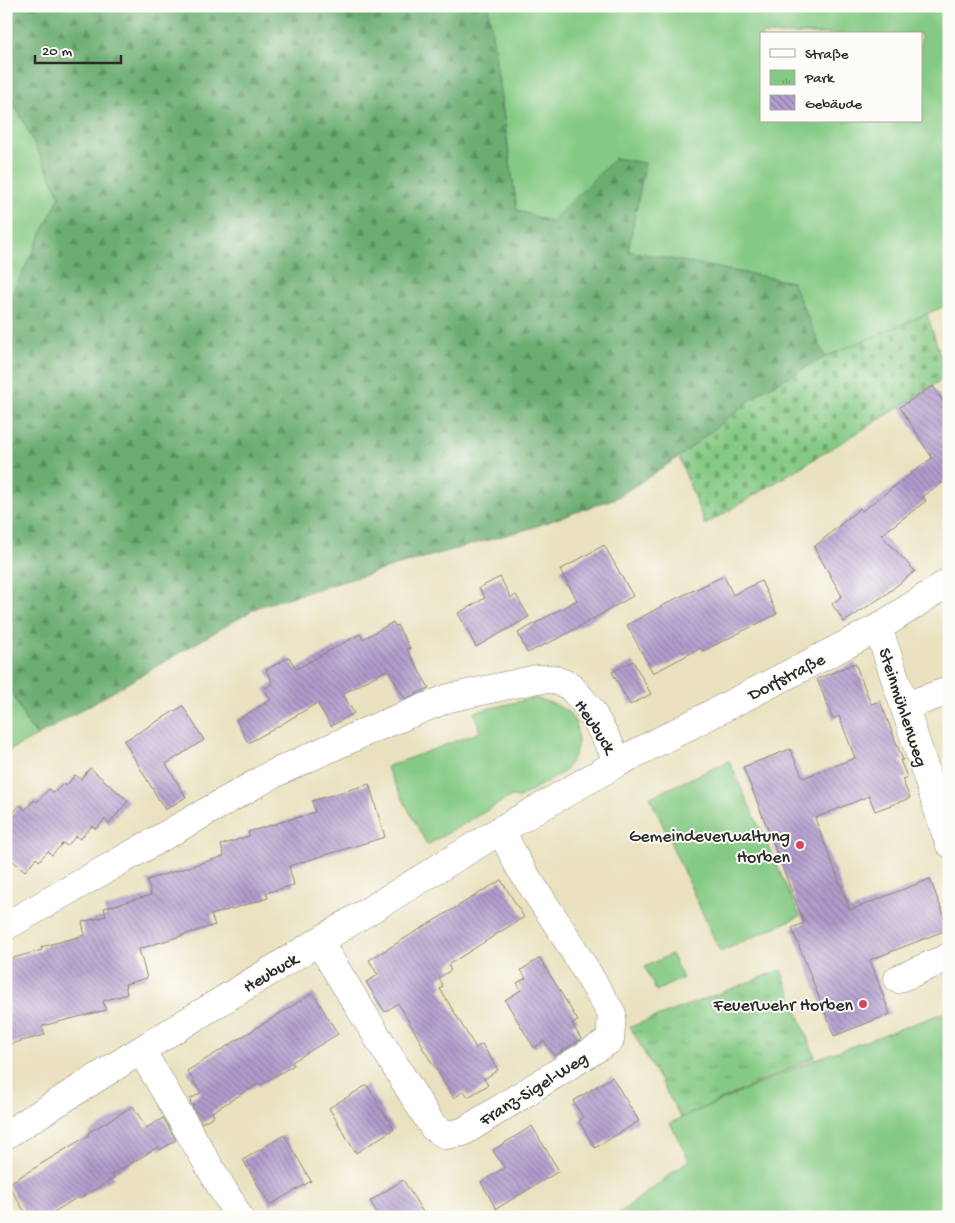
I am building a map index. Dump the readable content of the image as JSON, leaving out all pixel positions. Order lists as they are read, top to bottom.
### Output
{
  "streets": {
    "street": [
      "Dorfstraße",
      "Steinmühlenweg",
      "Heubuck",
      "Franz-Sigel-Weg"
    ]
  },
  "crossings": [
    ["Dorfstraße", "Steinmühlenweg"],
    ["Dorfstraße", "Heubuck"],
    ["Heubuck", "Franz-Sigel-Weg"]
  ],
  "places": ["Gemeindeverwaltung Horben", "Feuerwehr Horben"],
  "legend": ["Straße", "Park", "Gebäude"],
  "scale_bar": "20 m"
}
